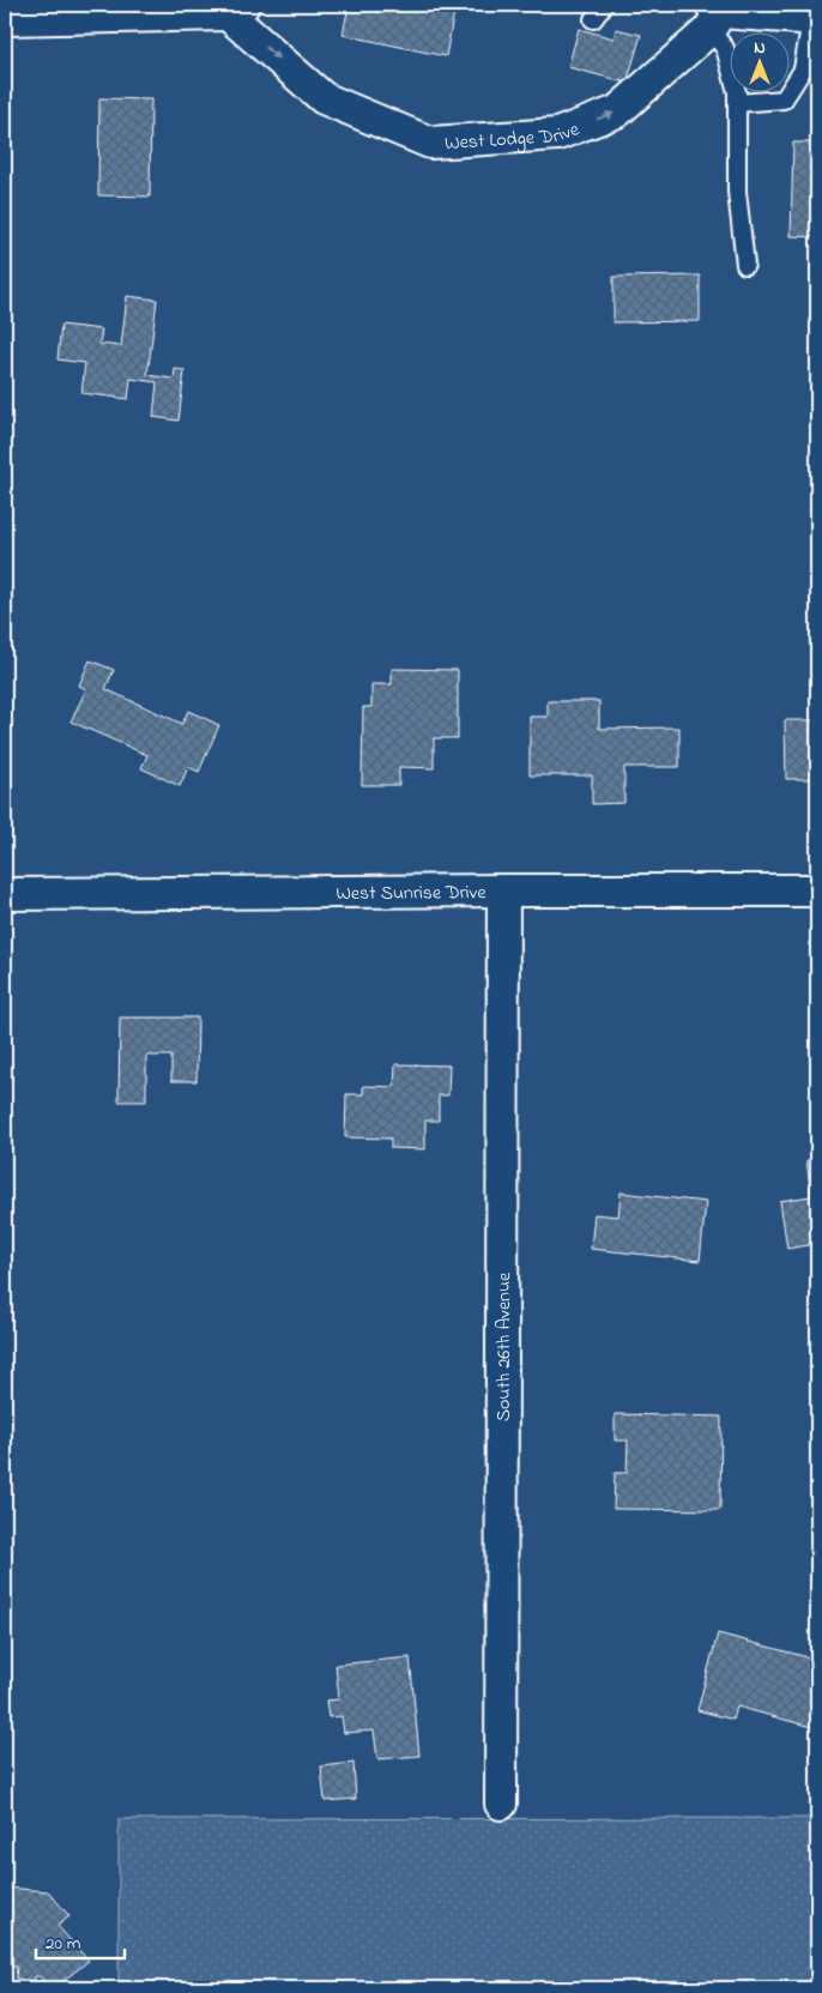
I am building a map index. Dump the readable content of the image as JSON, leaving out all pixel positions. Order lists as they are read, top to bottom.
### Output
{
  "streets": {
    "street": ["West Lodge Drive", "West Sunrise Drive", "South 26th Avenue"]
  },
  "crossings": [
    ["West Sunrise Drive", "South 26th Avenue"]
  ],
  "one_way": ["West Lodge Drive"],
  "scale_bar": "20 m",
  "north": "top"
}
